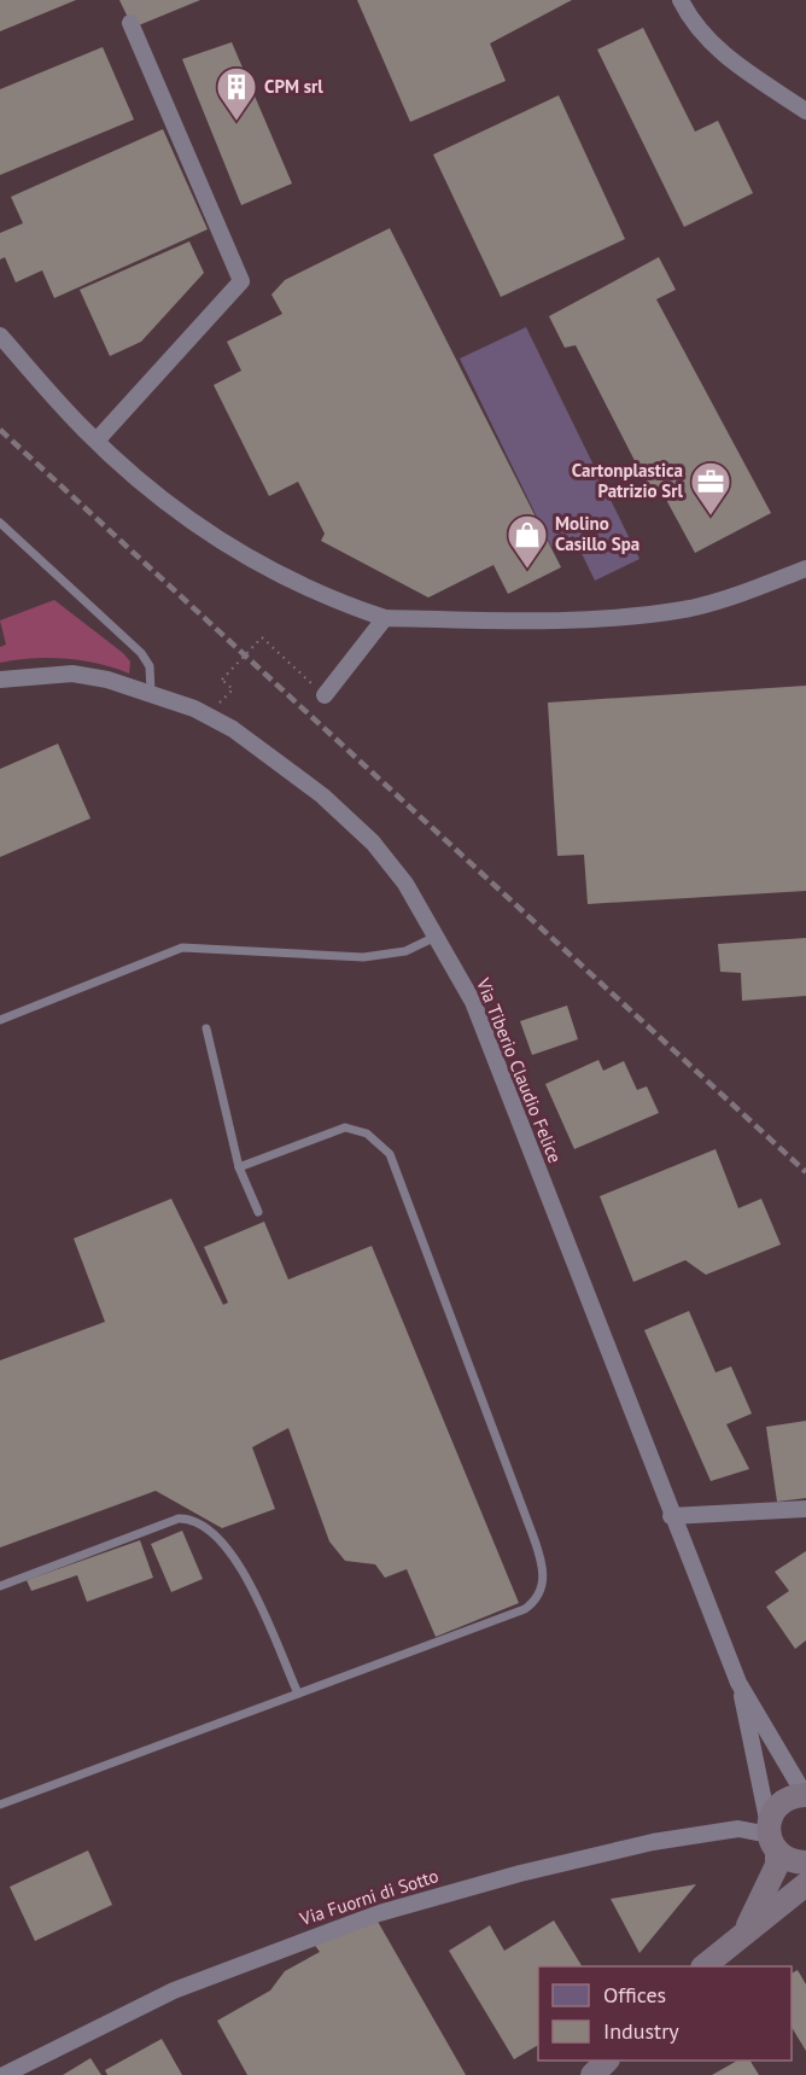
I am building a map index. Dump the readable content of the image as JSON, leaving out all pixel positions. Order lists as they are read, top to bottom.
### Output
{
  "streets": {
    "street": ["Via Tiberio Claudio Felice", "Via Fuorni di Sotto"]
  },
  "places": {
    "building": ["CPM srl"],
    "office": ["Cartonplastica Patrizio Srl"],
    "shop": ["Molino Casillo Spa"]
  },
  "legend": ["Offices", "Industry"]
}
